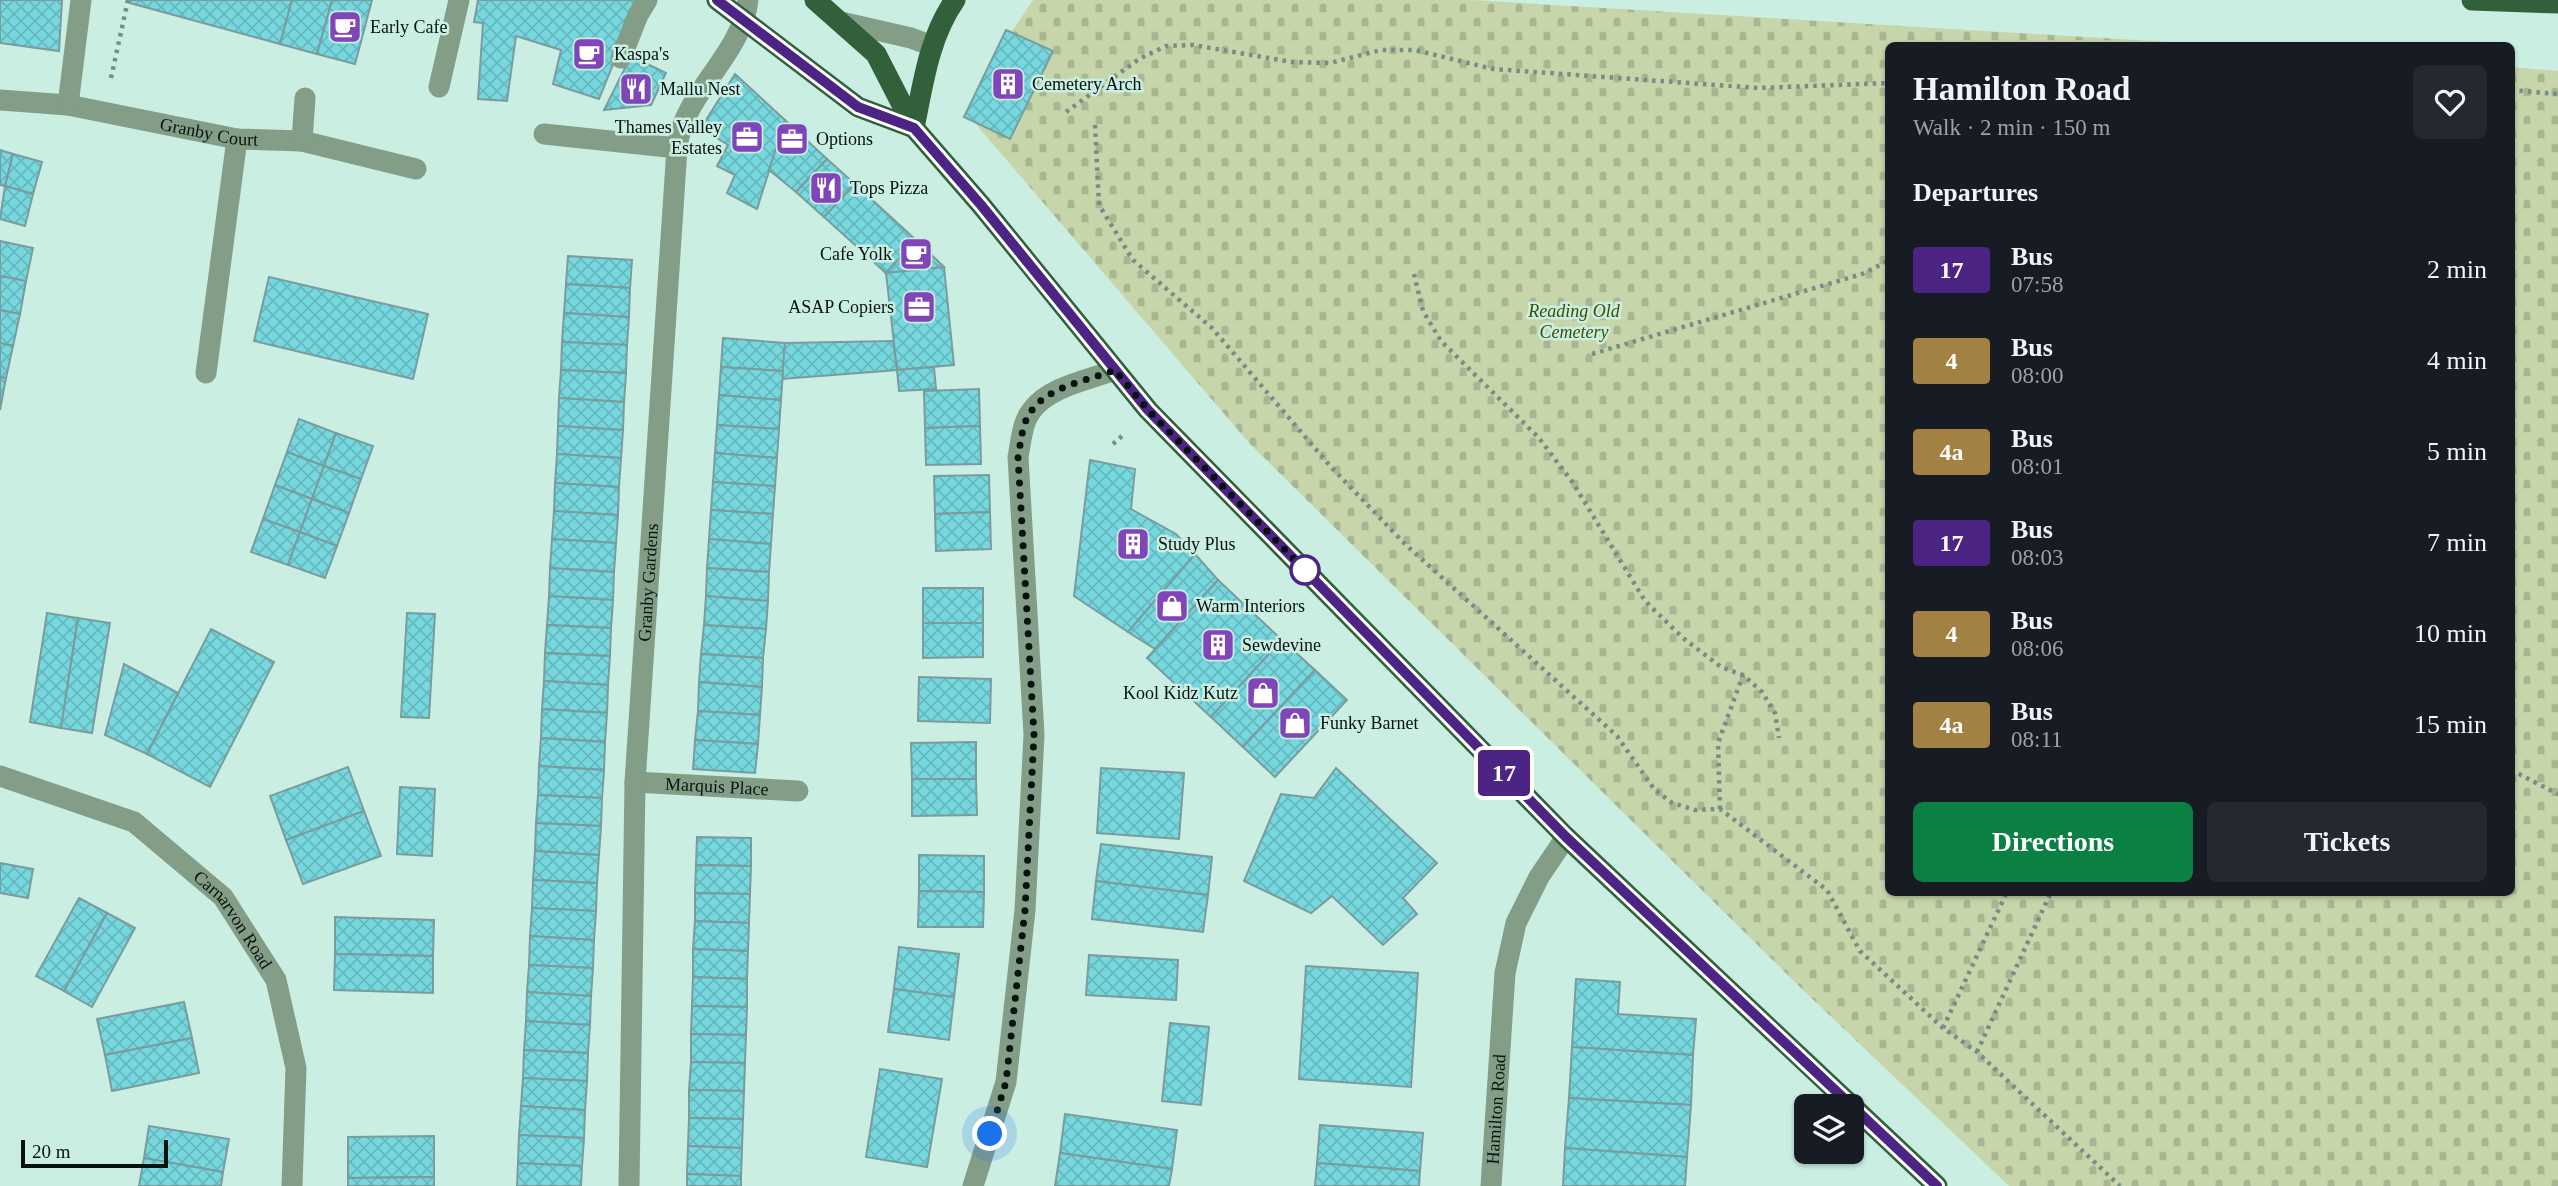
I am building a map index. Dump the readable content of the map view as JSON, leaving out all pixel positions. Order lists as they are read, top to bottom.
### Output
{
  "streets": {
    "street": [
      "Granby Court",
      "Granby Gardens",
      "Marquis Place",
      "Carnarvon Road",
      "Hamilton Road"
    ]
  },
  "crossings": [
    ["Granby Gardens", "Marquis Place"]
  ],
  "parks": ["Reading Old Cemetery"],
  "places": {
    "cafe": ["Early Cafe", "Kaspa's", "Cafe Yolk"],
    "building": ["Cemetery Arch", "Study Plus", "Sewdevine"],
    "restaurant": ["Mallu Nest", "Tops Pizza"],
    "office": ["Thames Valley Estates", "Options", "ASAP Copiers"],
    "shop": ["Warm Interiors", "Kool Kidz Kutz", "Funky Barnet"]
  },
  "lines": ["bus line 17"],
  "scale_bar": "20 m",
  "page": {
    "on_map": "17",
    "heading": [
      ["Hamilton Road", "Walk · 2 min · 150 m"],
      "Departures"
    ],
    "list": [
      {
        "mark": "17",
        "name": "Bus",
        "note": "07:58",
        "value": "2 min"
      },
      {
        "mark": "4",
        "name": "Bus",
        "note": "08:00",
        "value": "4 min"
      },
      {
        "mark": "4a",
        "name": "Bus",
        "note": "08:01",
        "value": "5 min"
      },
      {
        "mark": "17",
        "name": "Bus",
        "note": "08:03",
        "value": "7 min"
      },
      {
        "mark": "4",
        "name": "Bus",
        "note": "08:06",
        "value": "10 min"
      },
      {
        "mark": "4a",
        "name": "Bus",
        "note": "08:11",
        "value": "15 min"
      }
    ],
    "buttons": ["Directions", "Tickets"],
    "scale": "20 m"
  }
}
